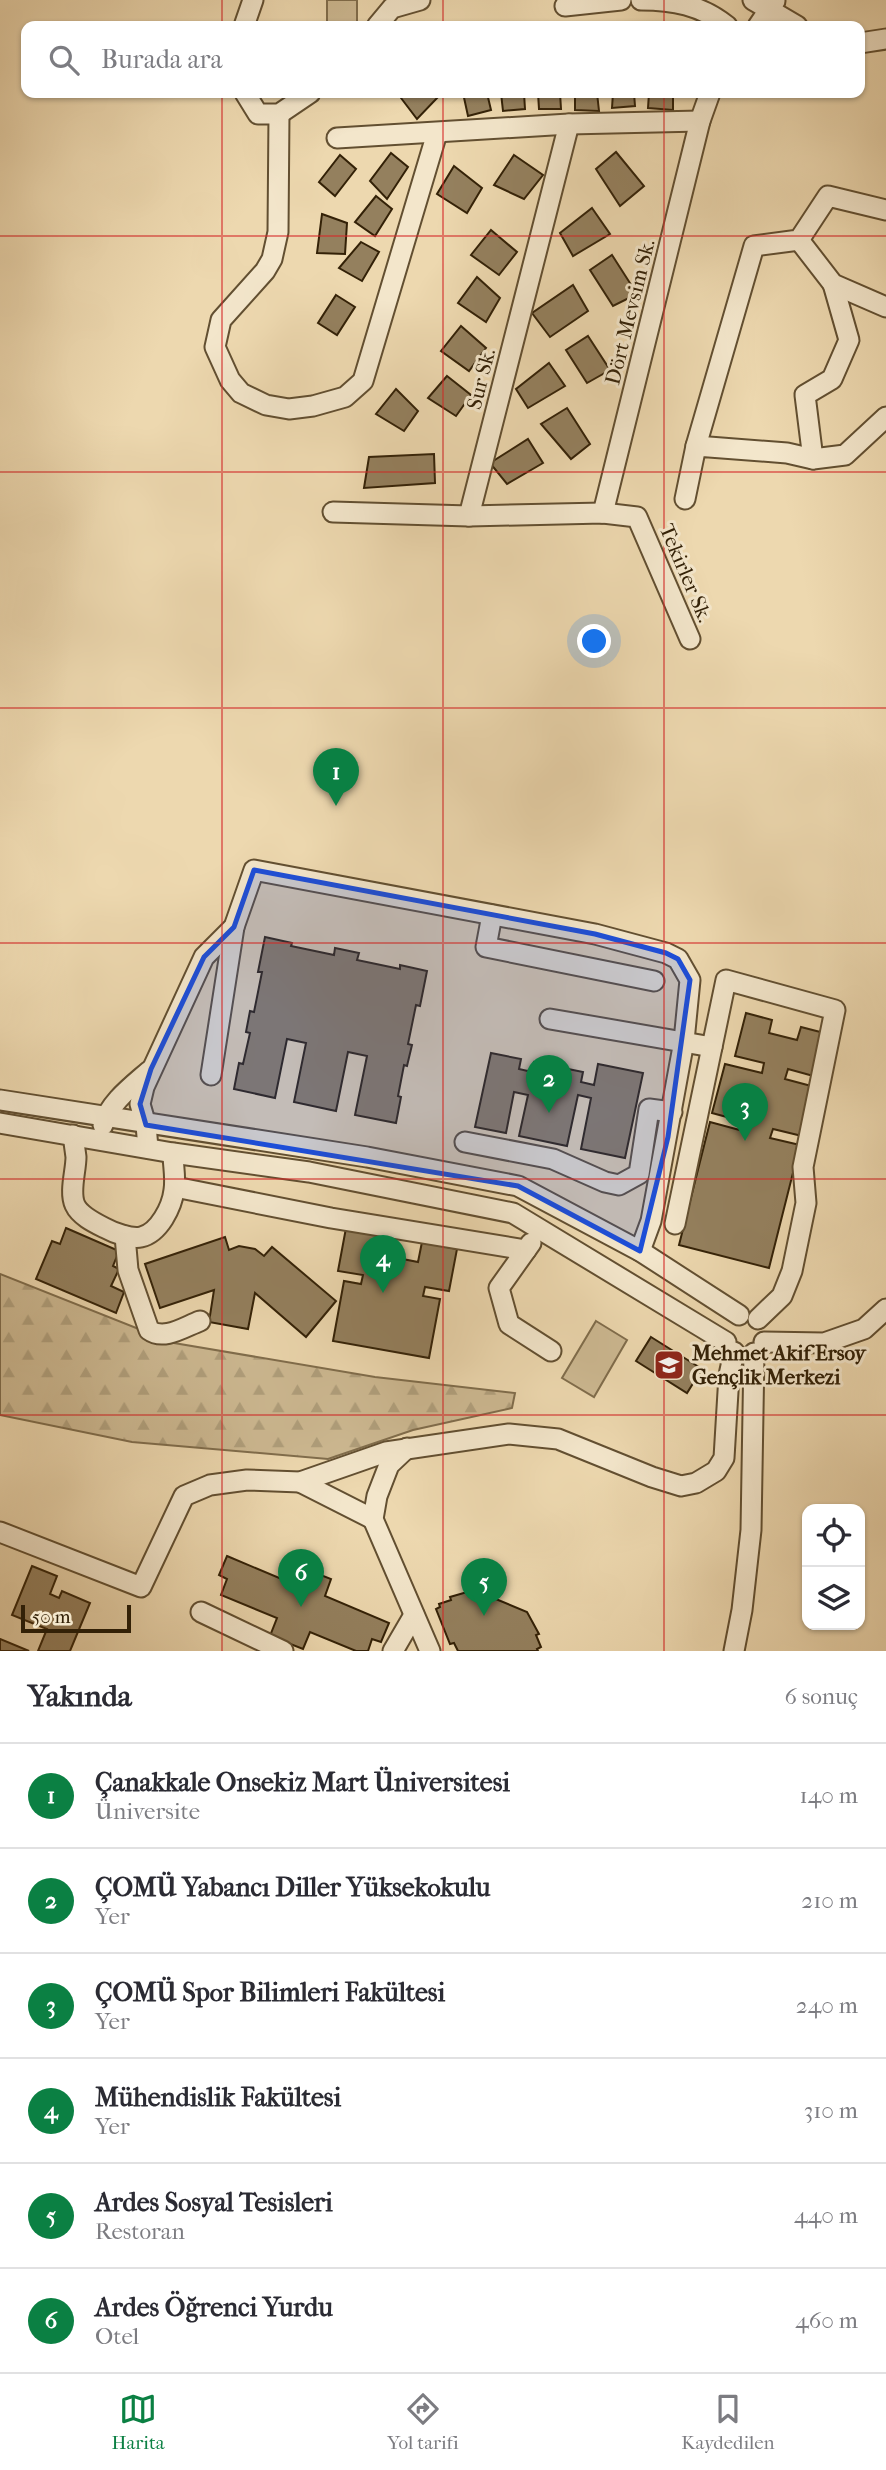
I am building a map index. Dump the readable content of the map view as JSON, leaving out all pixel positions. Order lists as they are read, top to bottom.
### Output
{
  "streets": {
    "street": ["Dört Mevsim Sk.", "Sur Sk.", "Tekirler Sk."]
  },
  "crossings": [
    ["Dört Mevsim Sk.", "Tekirler Sk."]
  ],
  "places": {
    "school or university": ["Mehmet Akif Ersoy Gençlik Merkezi"]
  },
  "scale_bar": "50 m",
  "page": {
    "search": "Burada ara",
    "pins": [
      "1",
      "2",
      "3",
      "4",
      "6",
      "5"
    ],
    "scale": "50 m",
    "heading": ["Yakında", "6 sonuç"],
    "list": [
      {
        "mark": "1",
        "name": "Çanakkale Onsekiz Mart Üniversitesi",
        "note": "Üniversite",
        "value": "140 m"
      },
      {
        "mark": "2",
        "name": "ÇOMÜ Yabancı Diller Yüksekokulu",
        "note": "Yer",
        "value": "210 m"
      },
      {
        "mark": "3",
        "name": "ÇOMÜ Spor Bilimleri Fakültesi",
        "note": "Yer",
        "value": "240 m"
      },
      {
        "mark": "4",
        "name": "Mühendislik Fakültesi",
        "note": "Yer",
        "value": "310 m"
      },
      {
        "mark": "5",
        "name": "Ardes Sosyal Tesisleri",
        "note": "Restoran",
        "value": "440 m"
      },
      {
        "mark": "6",
        "name": "Ardes Öğrenci Yurdu",
        "note": "Otel",
        "value": "460 m"
      }
    ],
    "nav": ["Harita", "Yol tarifi", "Kaydedilen"]
  }
}
